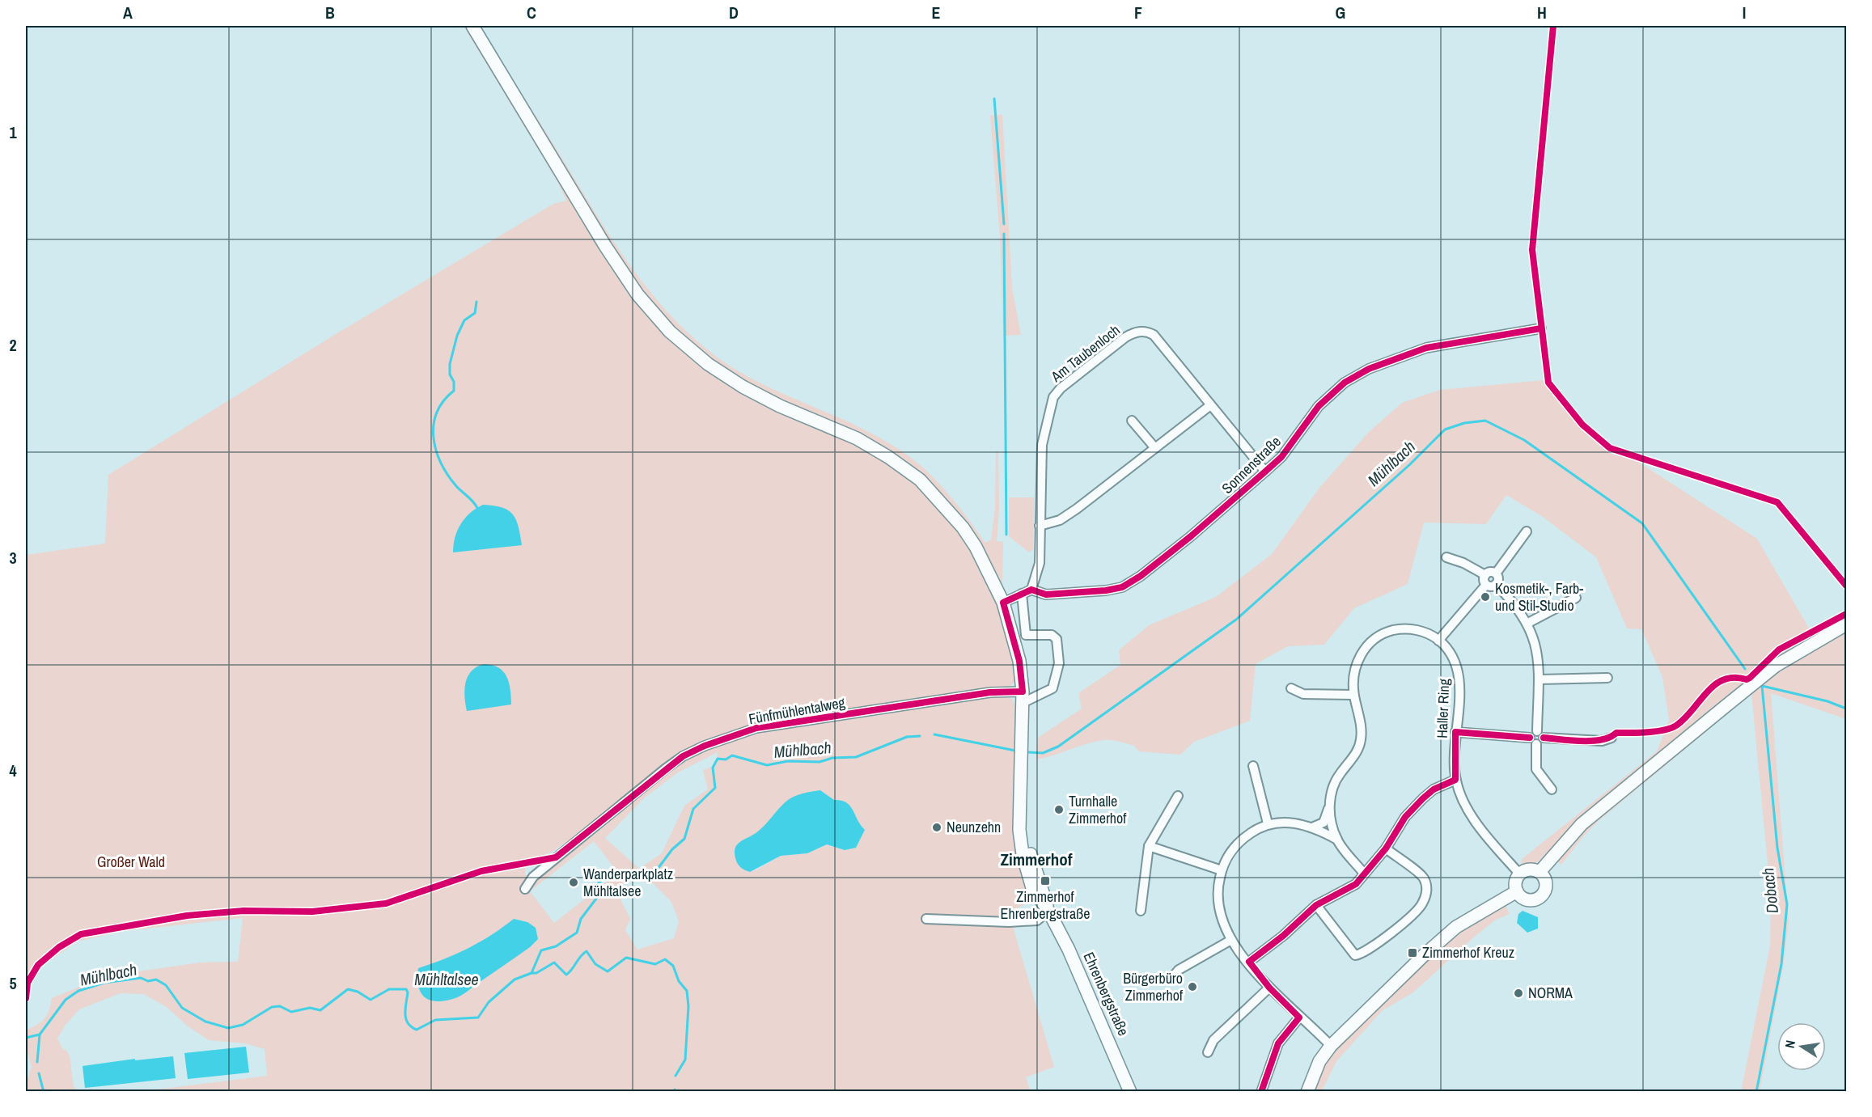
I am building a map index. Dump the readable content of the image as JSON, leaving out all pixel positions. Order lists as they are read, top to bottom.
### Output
{
  "streets": {
    "street": [
      "Am Taubenloch",
      "Sonnenstraße",
      "Haller Ring",
      "Fünfmühlentalweg",
      "Ehrenbergstraße"
    ]
  },
  "crossings": [
    ["Am Taubenloch", "Sonnenstraße"],
    ["Fünfmühlentalweg", "Ehrenbergstraße"]
  ],
  "districts": ["Zimmerhof"],
  "water": ["Mühlbach", "Dobach", "Mühltalsee"],
  "parks": ["Großer Wald"],
  "places": {
    "other": [
      "Kosmetik-, Farb- und Stil-Studio",
      "Turnhalle Zimmerhof",
      "Neunzehn",
      "Wanderparkplatz Mühltalsee",
      "Bürgerbüro Zimmerhof",
      "NORMA"
    ],
    "transit": ["Zimmerhof Ehrenbergstraße", "Zimmerhof Kreuz"]
  },
  "north": "left",
  "grid": {
    "columns": [
      "A",
      "B",
      "C",
      "D",
      "E",
      "F",
      "G",
      "H",
      "I"
    ],
    "rows": [
      "1",
      "2",
      "3",
      "4",
      "5"
    ]
  }
}
